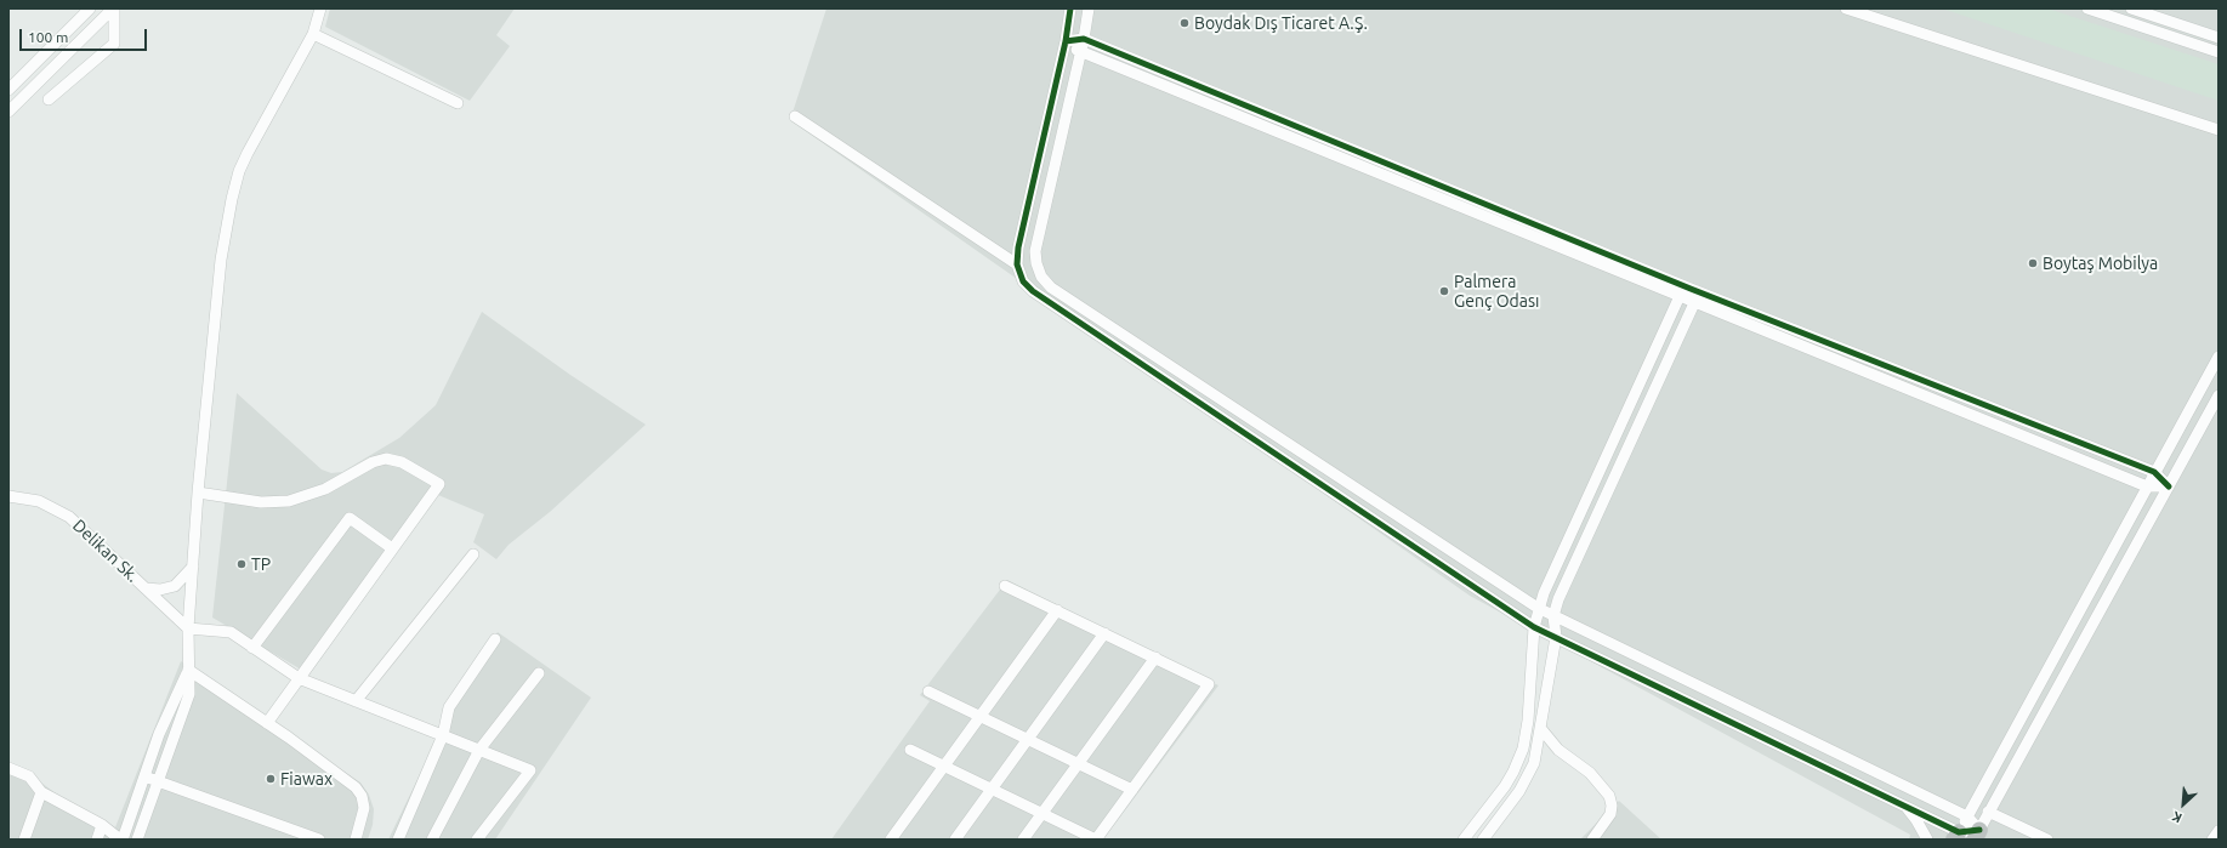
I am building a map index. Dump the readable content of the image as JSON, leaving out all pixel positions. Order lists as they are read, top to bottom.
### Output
{
  "streets": {
    "street": ["Delikan Sk."]
  },
  "places": [
    "Boydak Dış Ticaret A.Ş.",
    "Boytaş Mobilya",
    "Palmera Genç Odası",
    "TP",
    "Fiawax"
  ],
  "scale_bar": "100 m",
  "north": "bottom left"
}
